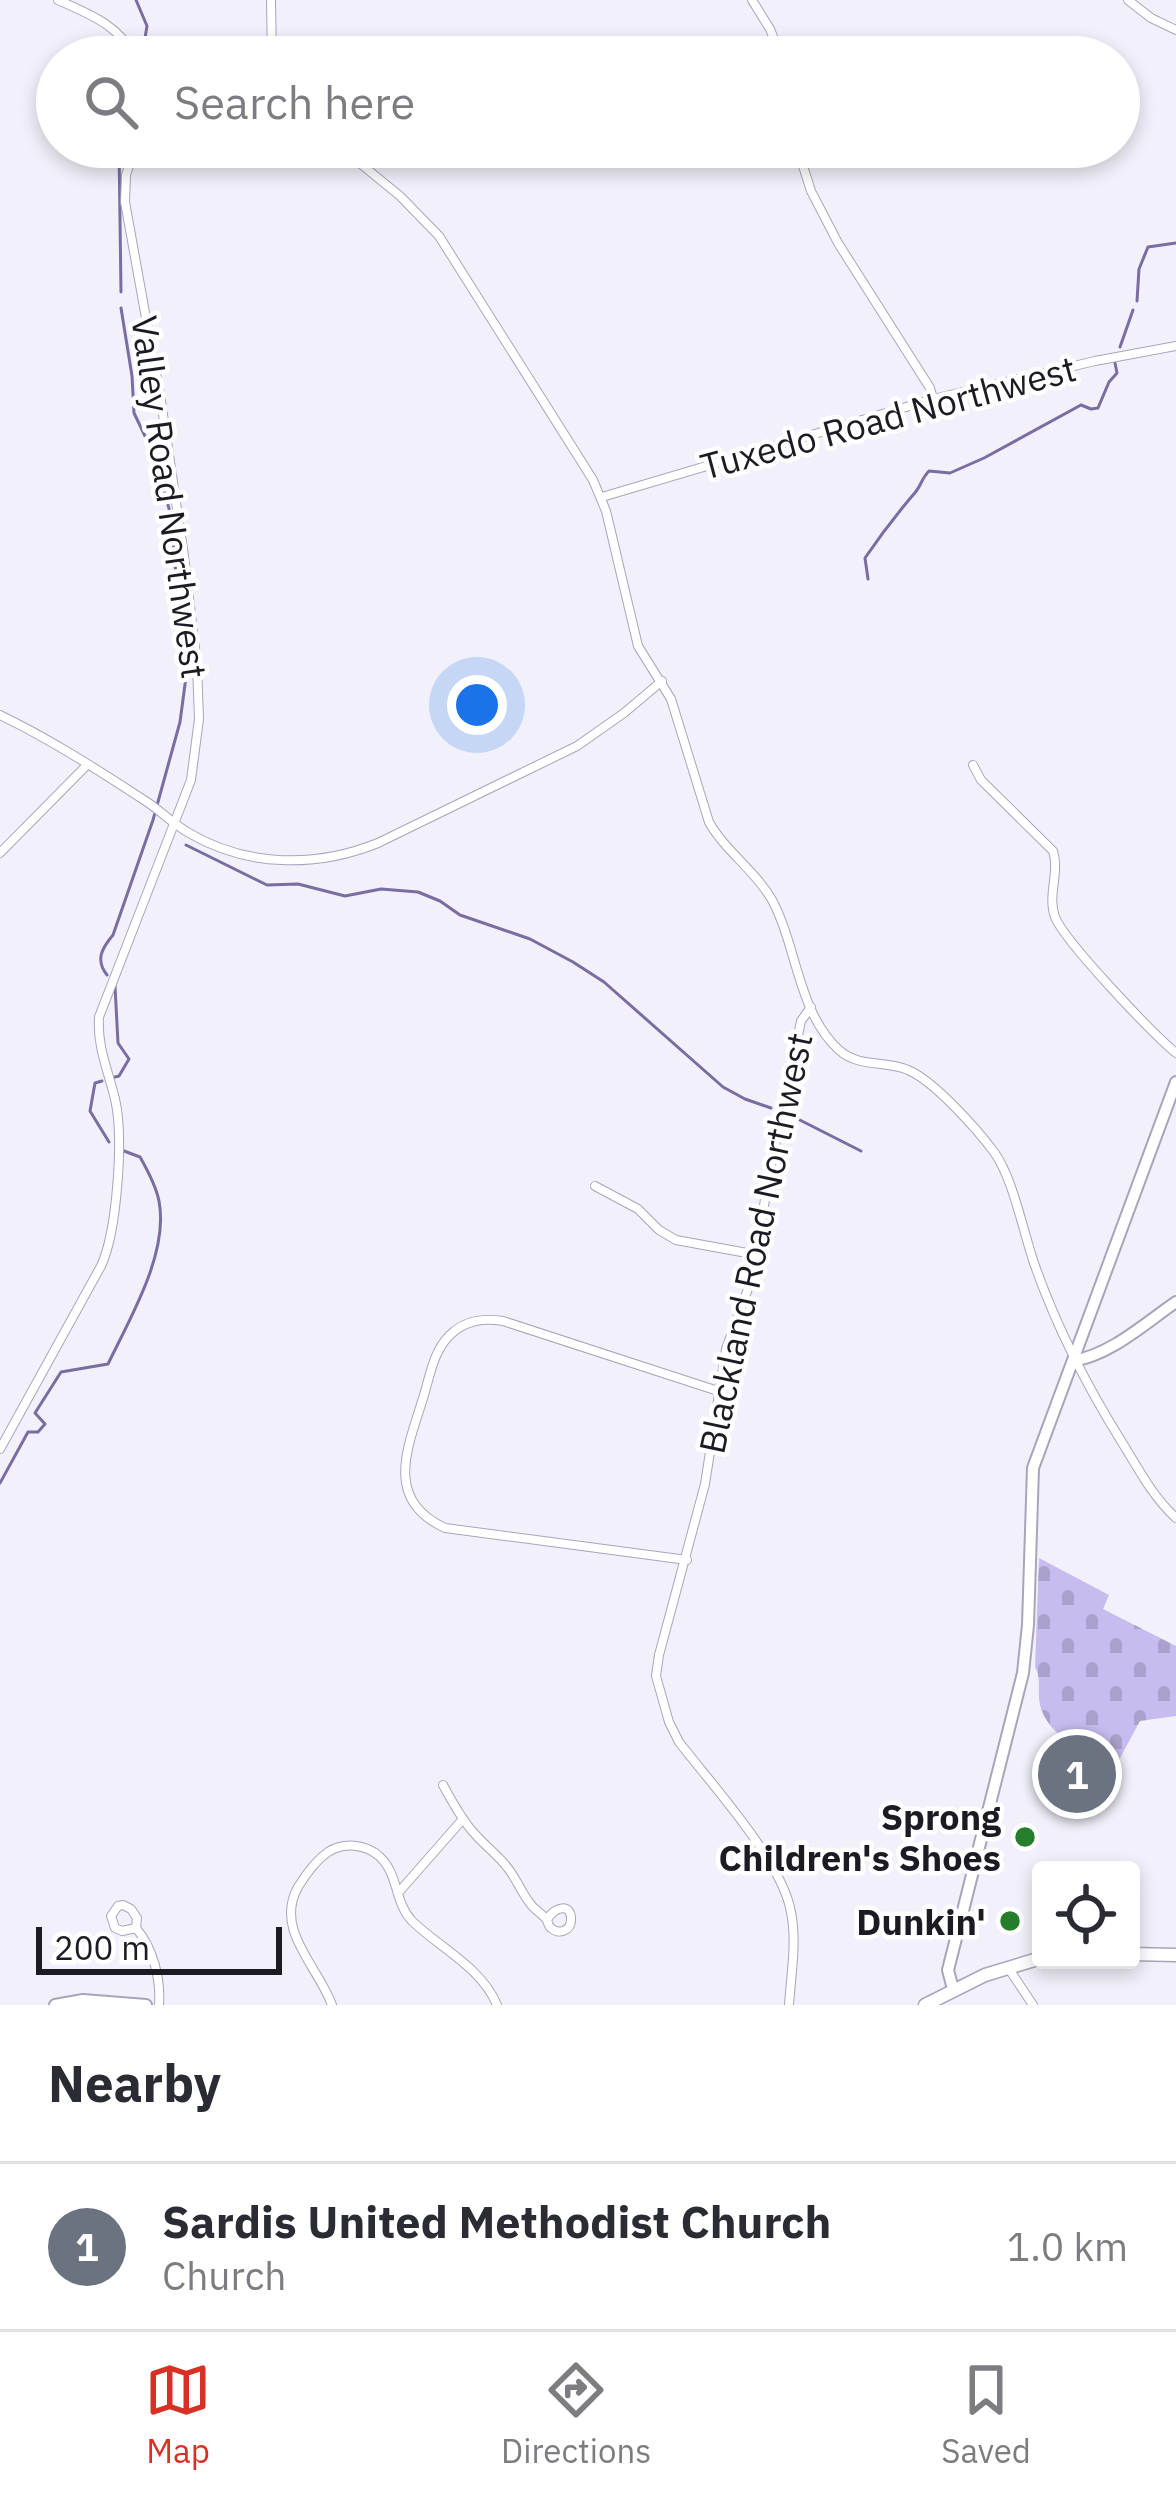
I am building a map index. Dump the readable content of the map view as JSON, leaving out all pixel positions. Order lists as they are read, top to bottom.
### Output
{
  "streets": {
    "street": ["Tuxedo Road Northwest", "Valley Road Northwest", "Blackland Road Northwest"]
  },
  "crossings": [
    ["Tuxedo Road Northwest", "Blackland Road Northwest"]
  ],
  "places": ["Sprong Children's Shoes", "Dunkin'"],
  "scale_bar": "200 m",
  "page": {
    "search": "Search here",
    "pins": "1",
    "scale": "200 m",
    "heading": "Nearby",
    "list": [
      {
        "mark": "1",
        "name": "Sardis United Methodist Church",
        "note": "Church",
        "value": "1.0 km"
      }
    ],
    "nav": ["Map", "Directions", "Saved"]
  }
}
